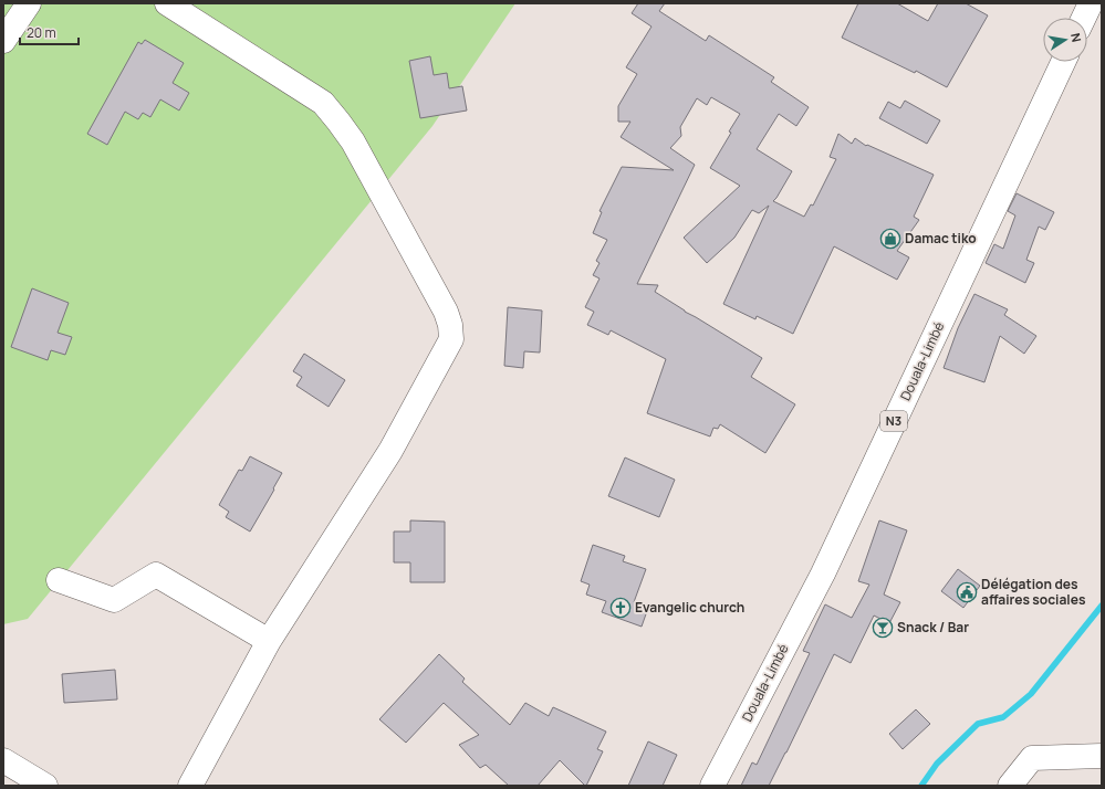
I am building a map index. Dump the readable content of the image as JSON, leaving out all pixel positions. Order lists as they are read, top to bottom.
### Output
{
  "streets": {
    "main road": ["Douala-Limbé", "N3"]
  },
  "places": {
    "shop": ["Damac tiko"],
    "public building": ["Délégation des affaires sociales"],
    "church": ["Evangelic church"],
    "bar": ["Snack / Bar"]
  },
  "scale_bar": "20 m",
  "north": "right"
}
